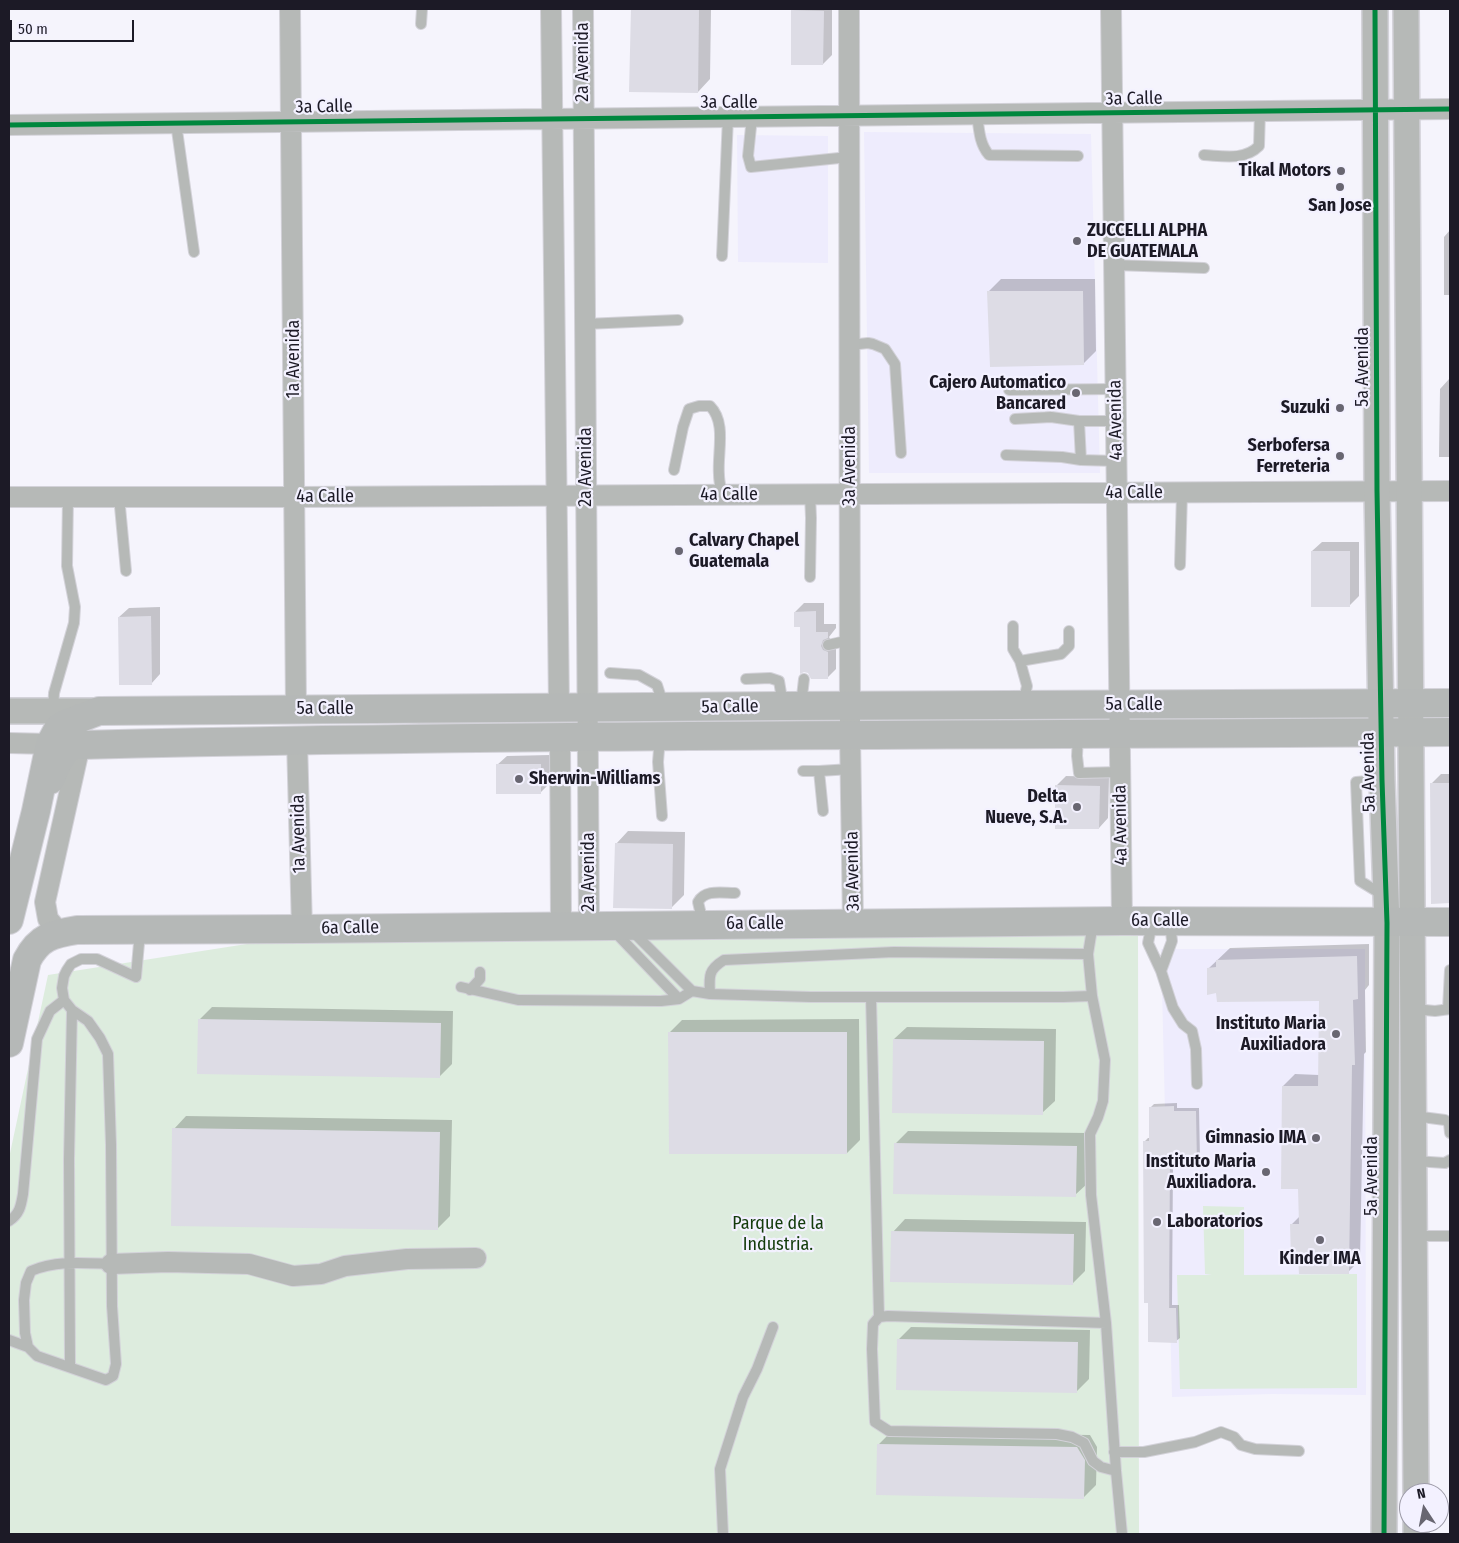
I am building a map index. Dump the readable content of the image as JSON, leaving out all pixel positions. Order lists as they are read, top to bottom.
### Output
{
  "streets": {
    "main road": ["5a Calle", "6a Calle"],
    "street": [
      "2a Avenida",
      "3a Calle",
      "1a Avenida",
      "5a Avenida",
      "4a Avenida",
      "3a Avenida",
      "4a Calle"
    ]
  },
  "crossings": [
    ["2a Avenida", "3a Calle"],
    ["2a Avenida", "4a Calle"],
    ["2a Avenida", "5a Calle"],
    ["2a Avenida", "6a Calle"],
    ["3a Calle", "1a Avenida"],
    ["3a Calle", "5a Avenida"],
    ["3a Calle", "4a Avenida"],
    ["3a Calle", "3a Avenida"],
    ["1a Avenida", "4a Calle"],
    ["1a Avenida", "5a Calle"],
    ["1a Avenida", "6a Calle"],
    ["5a Avenida", "4a Calle"],
    ["5a Avenida", "5a Calle"],
    ["5a Avenida", "6a Calle"],
    ["4a Avenida", "4a Calle"],
    ["4a Avenida", "5a Calle"],
    ["4a Avenida", "6a Calle"],
    ["3a Avenida", "4a Calle"],
    ["3a Avenida", "5a Calle"],
    ["3a Avenida", "6a Calle"]
  ],
  "parks": ["Parque de la Industria."],
  "places": [
    "Tikal Motors",
    "San Jose",
    "ZUCCELLI ALPHA DE GUATEMALA",
    "Cajero Automatico Bancared",
    "Suzuki",
    "Serbofersa Ferreteria",
    "Calvary Chapel Guatemala",
    "Sherwin-Williams",
    "Delta Nueve, S.A.",
    "Instituto Maria Auxiliadora",
    "Gimnasio IMA",
    "Instituto Maria Auxiliadora.",
    "Laboratorios",
    "Kinder IMA"
  ],
  "scale_bar": "50 m",
  "north": "top"
}
